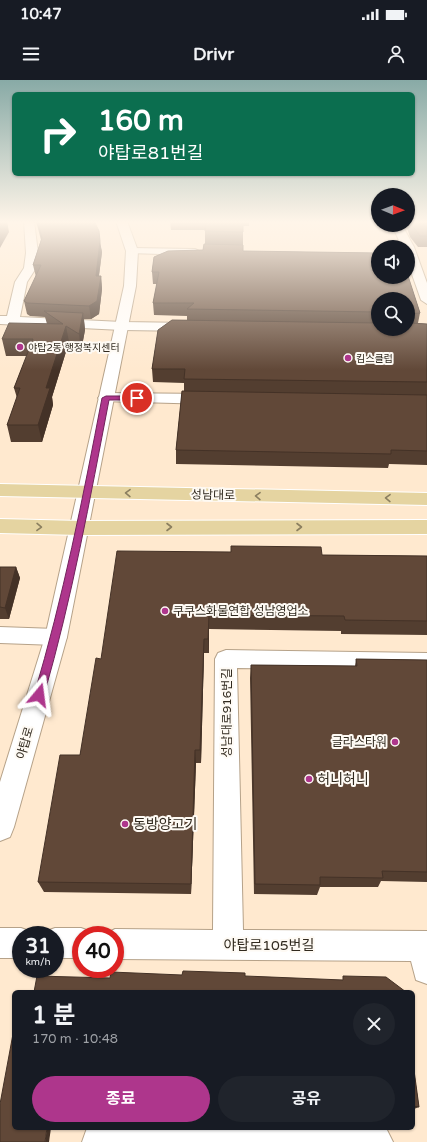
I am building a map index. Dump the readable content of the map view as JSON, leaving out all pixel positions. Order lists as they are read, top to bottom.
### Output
{
  "streets": {
    "main road": ["성남대로"],
    "street": ["성남대로916번길", "야탑로", "야탑로105번길"]
  },
  "crossings": [
    ["성남대로", "야탑로"],
    ["성남대로916번길", "야탑로105번길"]
  ],
  "places": [
    "야탑2동 행정복지센터",
    "킴스클럽",
    "쿠쿠스화물연합 성남영업소",
    "글라스타워",
    "허니허니",
    "동방양고기"
  ],
  "north": "right",
  "page": {
    "status": "10:47",
    "header": "Drivr",
    "turn": ["160 m", "야탑로81번길"],
    "speed": "31 km/h",
    "limit": "40",
    "heading": ["1 분", "170 m · 10:48"],
    "buttons": ["종료", "공유"]
  }
}
